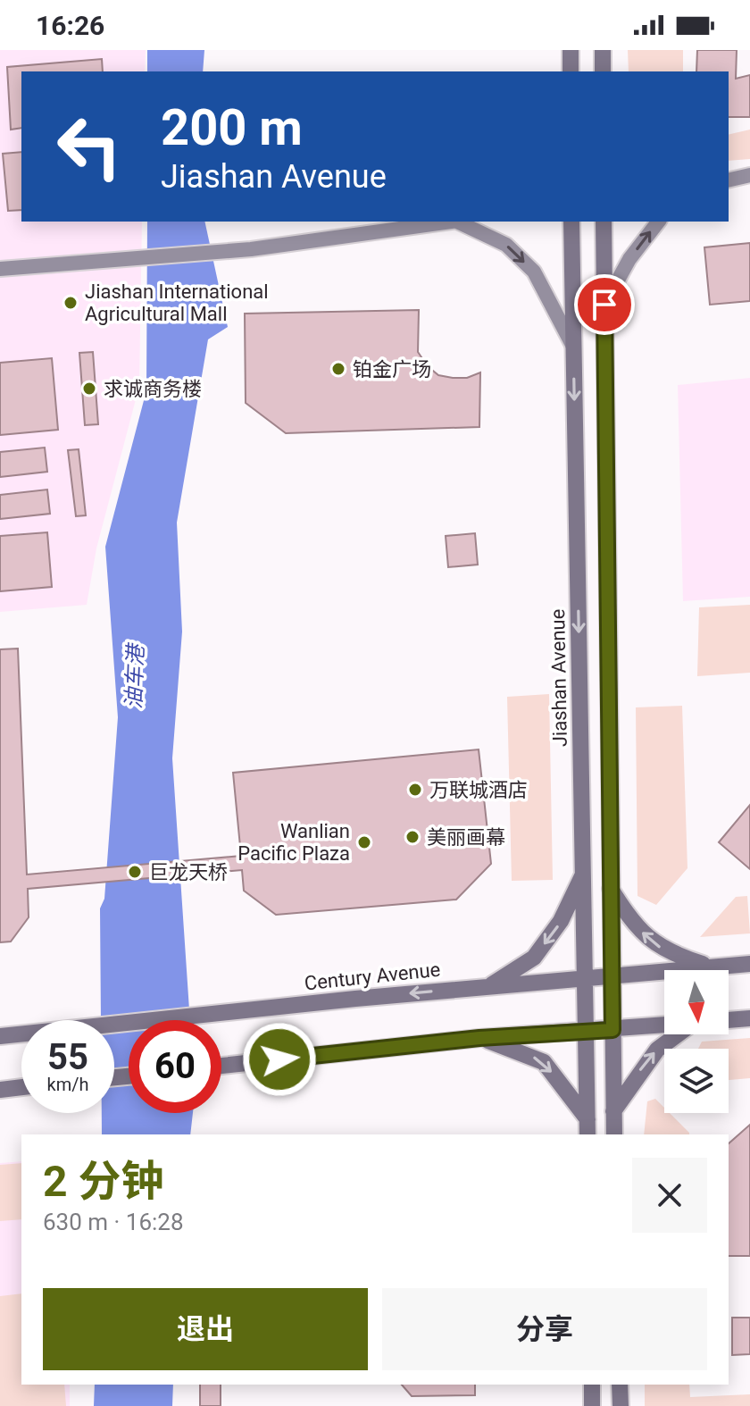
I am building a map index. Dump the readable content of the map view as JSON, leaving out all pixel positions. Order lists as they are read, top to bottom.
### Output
{
  "streets": {
    "main road": ["Jiashan Avenue", "Century Avenue"]
  },
  "crossings": [
    ["Jiashan Avenue", "Century Avenue"]
  ],
  "water": ["油车港"],
  "places": [
    "Jiashan International Agricultural Mall",
    "铂金广场",
    "求诚商务楼",
    "万联城酒店",
    "美丽画幕",
    "Wanlian Pacific Plaza",
    "巨龙天桥"
  ],
  "north": "bottom",
  "page": {
    "status": "16:26",
    "turn": ["200 m", "Jiashan Avenue"],
    "speed": "55 km/h",
    "limit": "60",
    "heading": ["2 分钟", "630 m · 16:28"],
    "buttons": ["退出", "分享"]
  }
}
